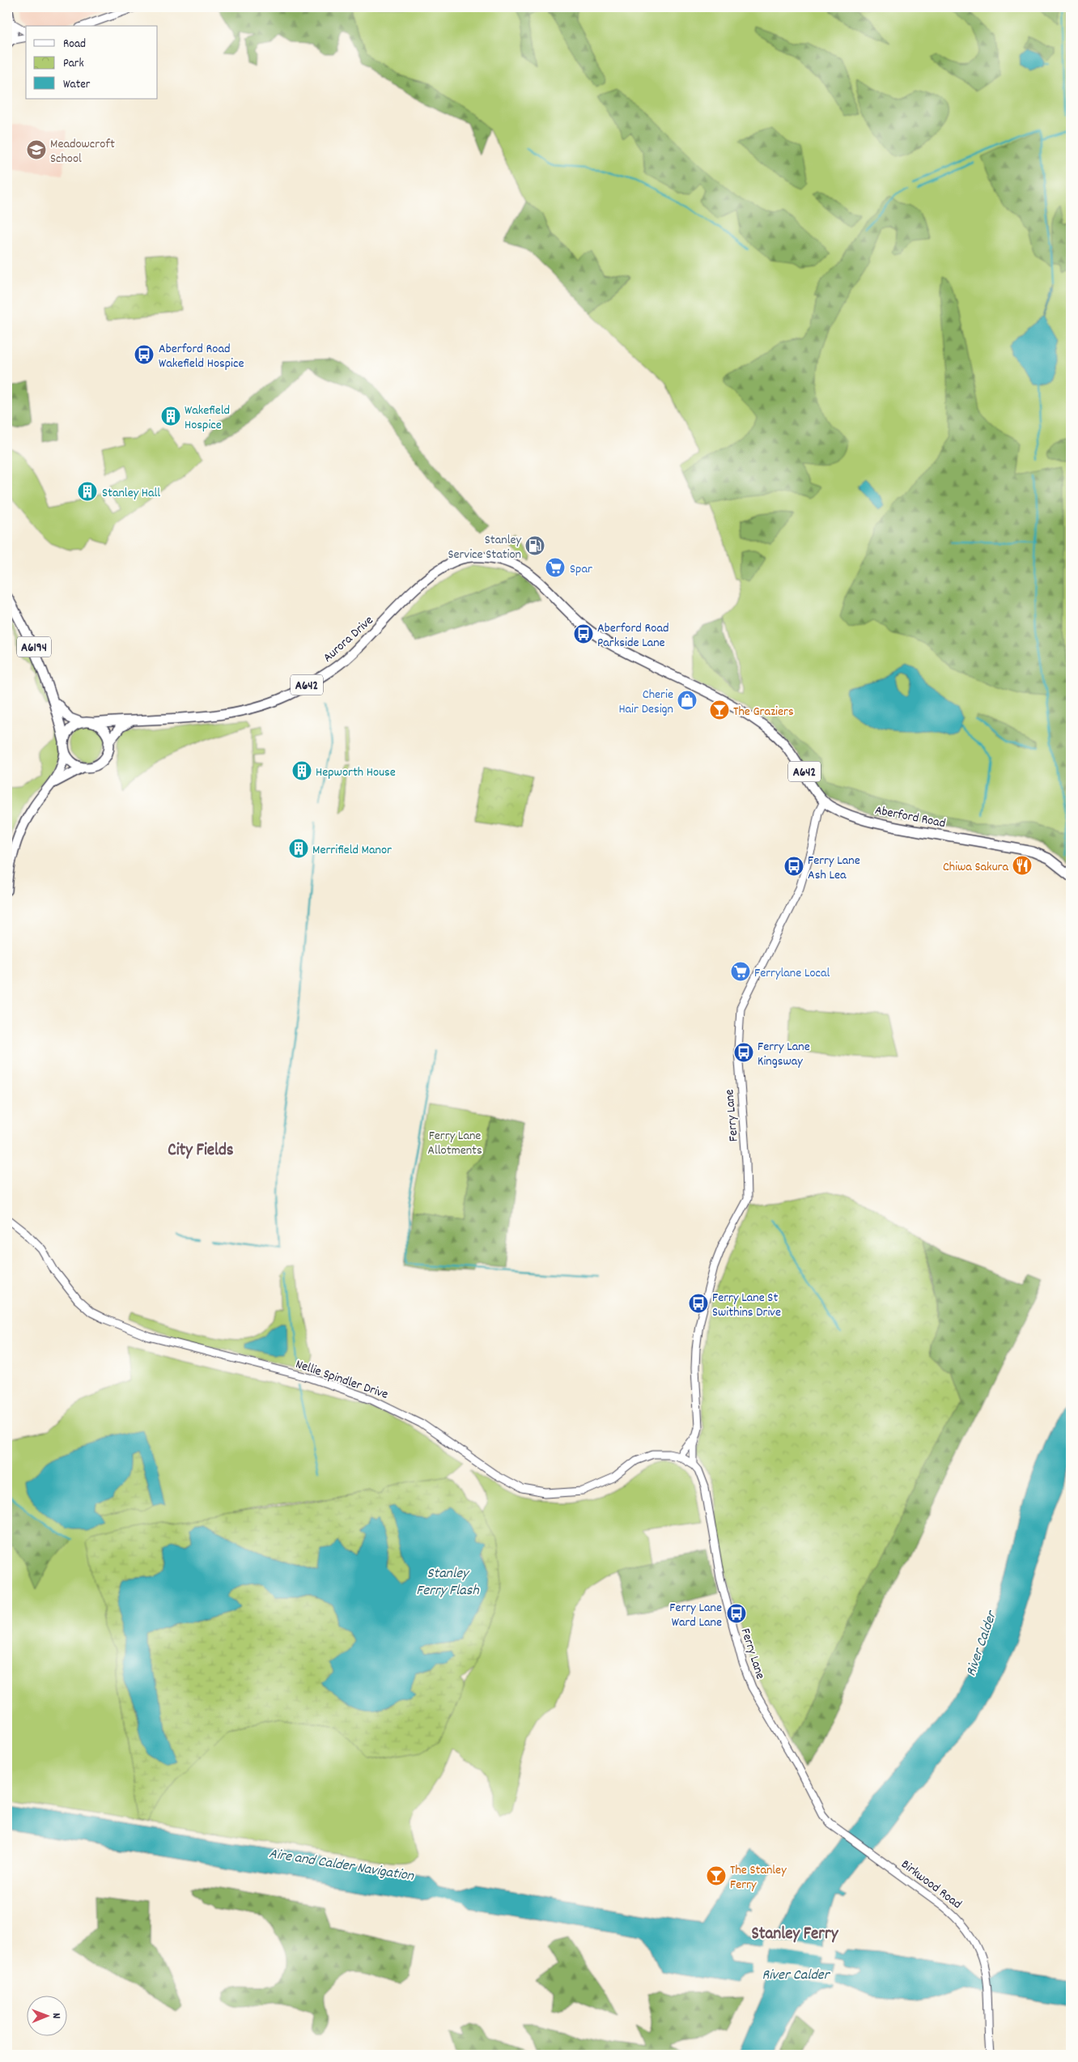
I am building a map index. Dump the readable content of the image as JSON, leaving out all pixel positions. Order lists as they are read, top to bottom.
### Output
{
  "streets": {
    "main road": [
      "Aurora Drive",
      "A6194",
      "A642",
      "Aberford Road"
    ],
    "street": ["Ferry Lane", "Nellie Spindler Drive", "Birkwood Road"]
  },
  "crossings": [
    ["Aurora Drive", "A6194"],
    ["Aurora Drive", "Aberford Road"],
    ["Aberford Road", "Ferry Lane"],
    ["Ferry Lane", "Nellie Spindler Drive"],
    ["Ferry Lane", "Birkwood Road"]
  ],
  "districts": ["City Fields", "Stanley Ferry"],
  "water": ["Stanley Ferry Flash", "River Calder", "Aire and Calder Navigation"],
  "parks": ["Ferry Lane Allotments"],
  "places": {
    "school or university": ["Meadowcroft School"],
    "bus stop": [
      "Aberford Road Wakefield Hospice",
      "Aberford Road Parkside Lane",
      "Ferry Lane Ash Lea",
      "Ferry Lane Kingsway",
      "Ferry Lane St Swithins Drive",
      "Ferry Lane Ward Lane"
    ],
    "building": [
      "Wakefield Hospice",
      "Stanley Hall",
      "Hepworth House",
      "Merrifield Manor"
    ],
    "fuel station": ["Stanley Service Station"],
    "supermarket": ["Spar", "Ferrylane Local"],
    "shop": ["Cherie Hair Design"],
    "bar": ["The Graziers", "The Stanley Ferry"],
    "restaurant": ["Chiwa Sakura"]
  },
  "legend": ["Road", "Park", "Water"],
  "north": "right"
}
